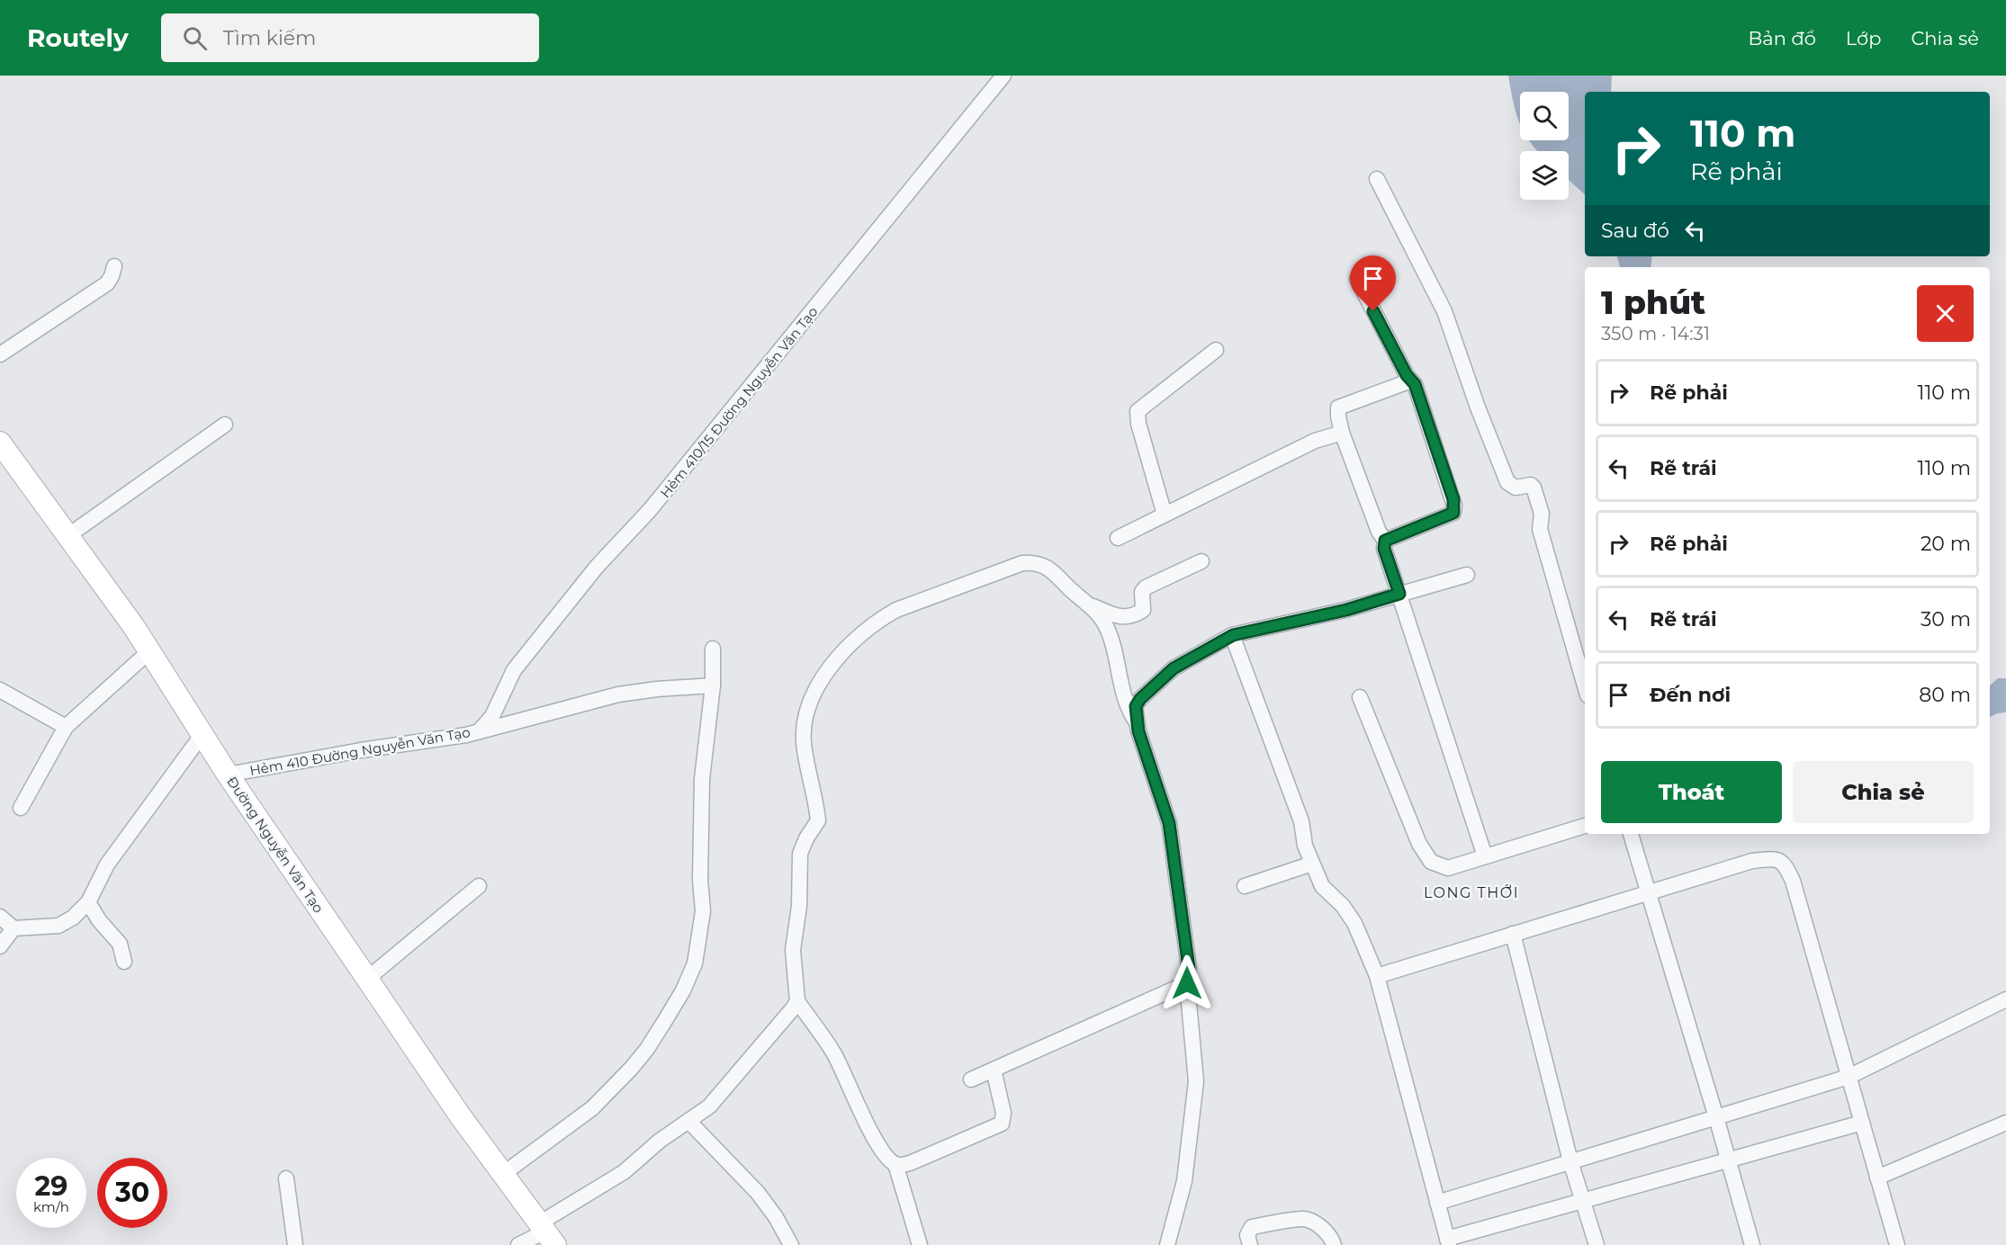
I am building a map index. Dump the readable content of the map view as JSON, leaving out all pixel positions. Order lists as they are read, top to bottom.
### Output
{
  "streets": {
    "main road": ["Đường Nguyễn Văn Tạo"],
    "street": ["Hẻm 410/15 Đường Nguyễn Văn Tạo", "Hẻm 410 Đường Nguyễn Văn Tạo"]
  },
  "crossings": [
    ["Hẻm 410/15 Đường Nguyễn Văn Tạo", "Hẻm 410 Đường Nguyễn Văn Tạo"],
    ["Hẻm 410 Đường Nguyễn Văn Tạo", "Đường Nguyễn Văn Tạo"]
  ],
  "districts": ["LONG THỚI"],
  "page": {
    "header": "Routely",
    "search": "Tìm kiếm",
    "nav": ["Bản đồ", "Lớp", "Chia sẻ"],
    "turn": ["110 m", "Rẽ phải"],
    "then": "Sau đó",
    "heading": ["1 phút", "350 m · 14:31"],
    "list": [
      {
        "name": "Rẽ phải",
        "value": "110 m"
      },
      {
        "name": "Rẽ trái",
        "value": "110 m"
      },
      {
        "name": "Rẽ phải",
        "value": "20 m"
      },
      {
        "name": "Rẽ trái",
        "value": "30 m"
      },
      {
        "name": "Đến nơi",
        "value": "80 m"
      }
    ],
    "buttons": ["Thoát", "Chia sẻ"],
    "speed": "29 km/h",
    "limit": "30"
  }
}
